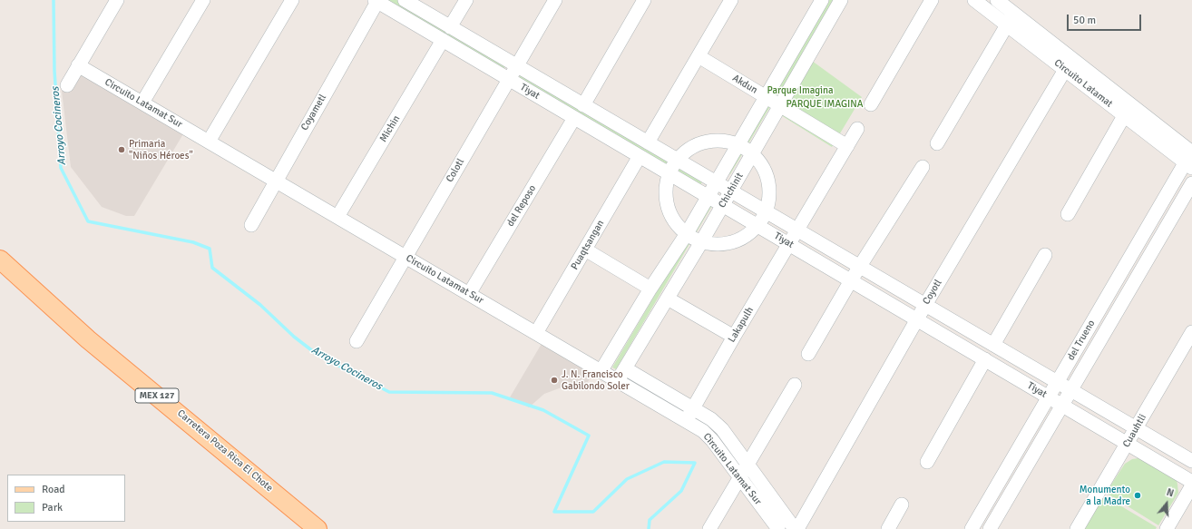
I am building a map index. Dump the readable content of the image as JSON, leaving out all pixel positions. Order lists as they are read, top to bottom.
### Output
{
  "streets": {
    "main road": ["MEX 127", "Carretera Poza Rica El Chote"],
    "street": [
      "Circuito Latamat",
      "Akdun",
      "Tiyat",
      "Circuito Latamat Sur",
      "Coyametl",
      "Michin",
      "Colotl",
      "Chichinit",
      "del Reposo",
      "Puaqtsangan",
      "Coyotl",
      "Lakapulh",
      "del Trueno",
      "Cuauhtli"
    ]
  },
  "crossings": [
    ["Circuito Latamat", "Coyotl"],
    ["Circuito Latamat", "del Trueno"],
    ["Akdun", "Chichinit"],
    ["Akdun", "Lakapulh"],
    ["Tiyat", "Coyametl"],
    ["Tiyat", "Michin"],
    ["Tiyat", "Colotl"],
    ["Tiyat", "Chichinit"],
    ["Tiyat", "del Reposo"],
    ["Tiyat", "Puaqtsangan"],
    ["Tiyat", "Coyotl"],
    ["Tiyat", "Lakapulh"],
    ["Tiyat", "del Trueno"],
    ["Tiyat", "Cuauhtli"],
    ["Circuito Latamat Sur", "Coyametl"],
    ["Circuito Latamat Sur", "Michin"],
    ["Circuito Latamat Sur", "Colotl"],
    ["Circuito Latamat Sur", "Chichinit"],
    ["Circuito Latamat Sur", "del Reposo"],
    ["Circuito Latamat Sur", "Puaqtsangan"],
    ["Circuito Latamat Sur", "Coyotl"],
    ["Circuito Latamat Sur", "Lakapulh"]
  ],
  "water": ["Arroyo Cocineros"],
  "parks": ["Parque Imagina", "PARQUE IMAGINA"],
  "places": ["Primaria \"Niños Héroes\"", "J. N. Francisco Gabilondo Soler", "Monumento a la Madre"],
  "legend": ["Road", "Park"],
  "scale_bar": "50 m",
  "north": "top"
}
